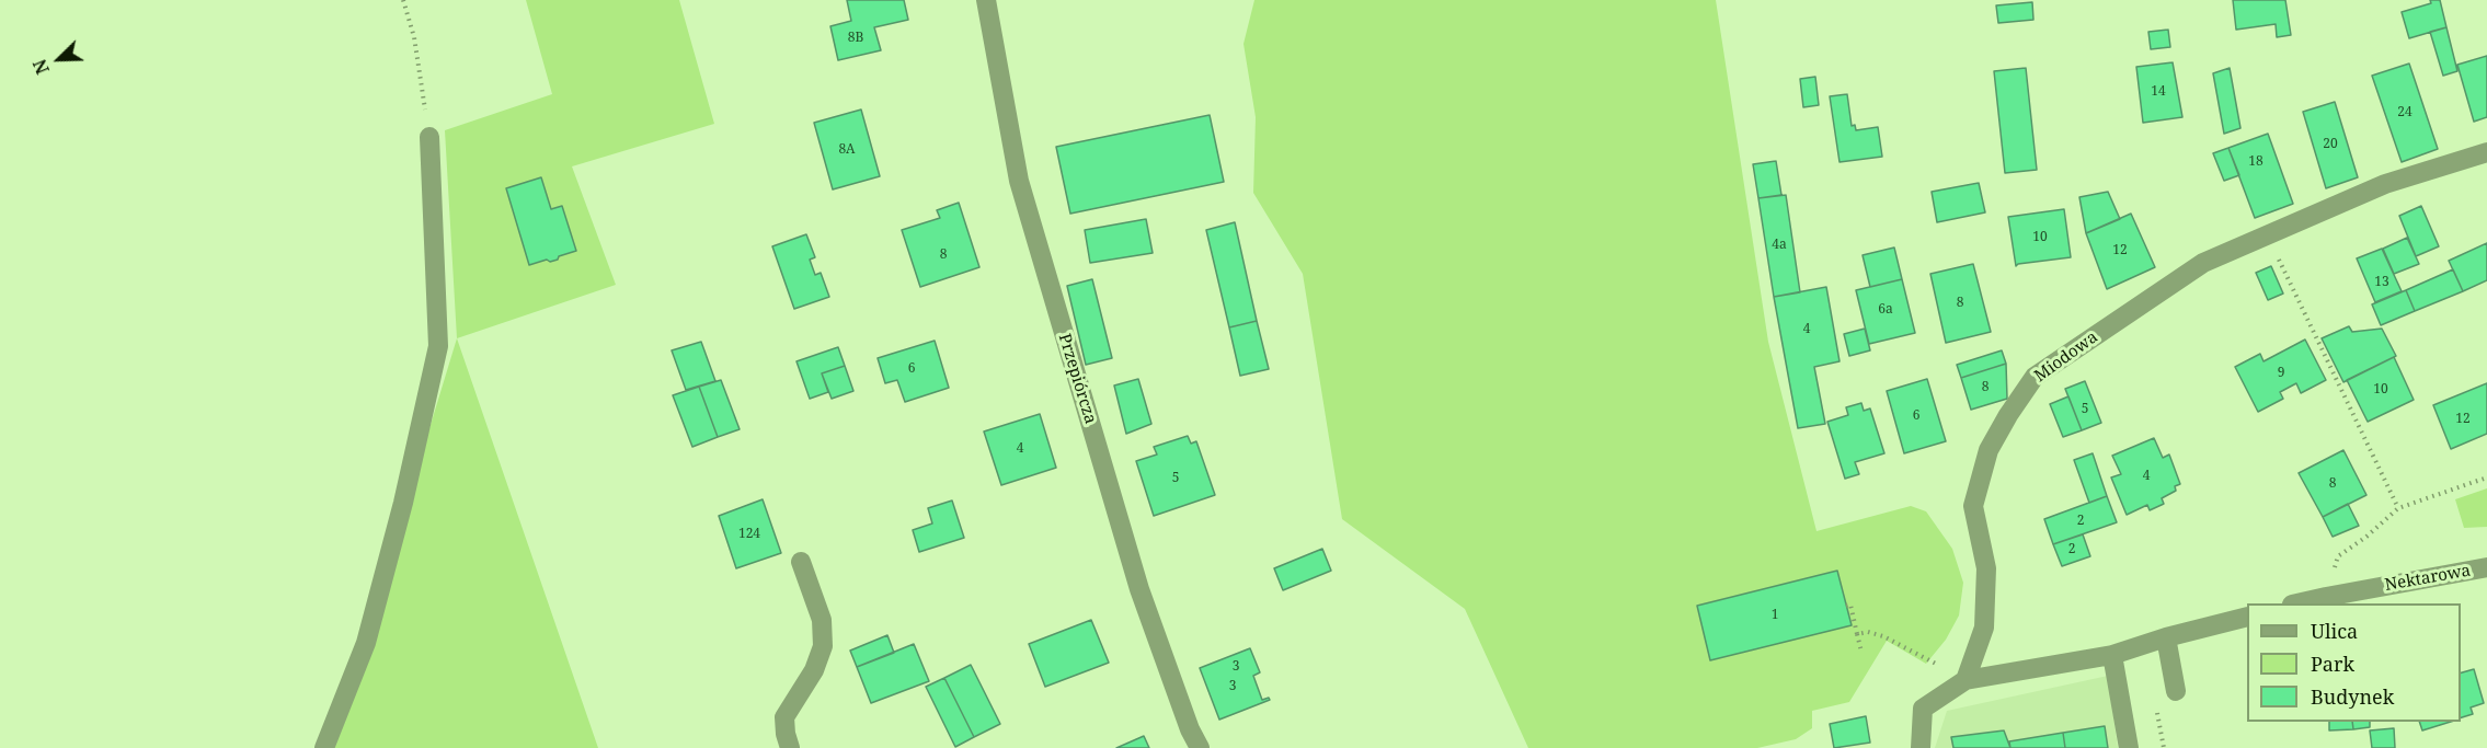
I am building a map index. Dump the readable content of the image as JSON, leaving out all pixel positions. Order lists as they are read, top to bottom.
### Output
{
  "streets": {
    "street": ["Miodowa", "Przepiórcza", "Nektarowa"]
  },
  "house_numbers": [
    "8B",
    "14",
    "24",
    "20",
    "8A",
    "18",
    "10",
    "4a",
    "12",
    "8",
    "13",
    "8",
    "6a",
    "4",
    "6",
    "9",
    "8",
    "10",
    "5",
    "6",
    "12",
    "4",
    "4",
    "5",
    "8",
    "2",
    "124",
    "2",
    "1",
    "3",
    "3"
  ],
  "legend": ["Ulica", "Park", "Budynek"],
  "north": "bottom left"
}
